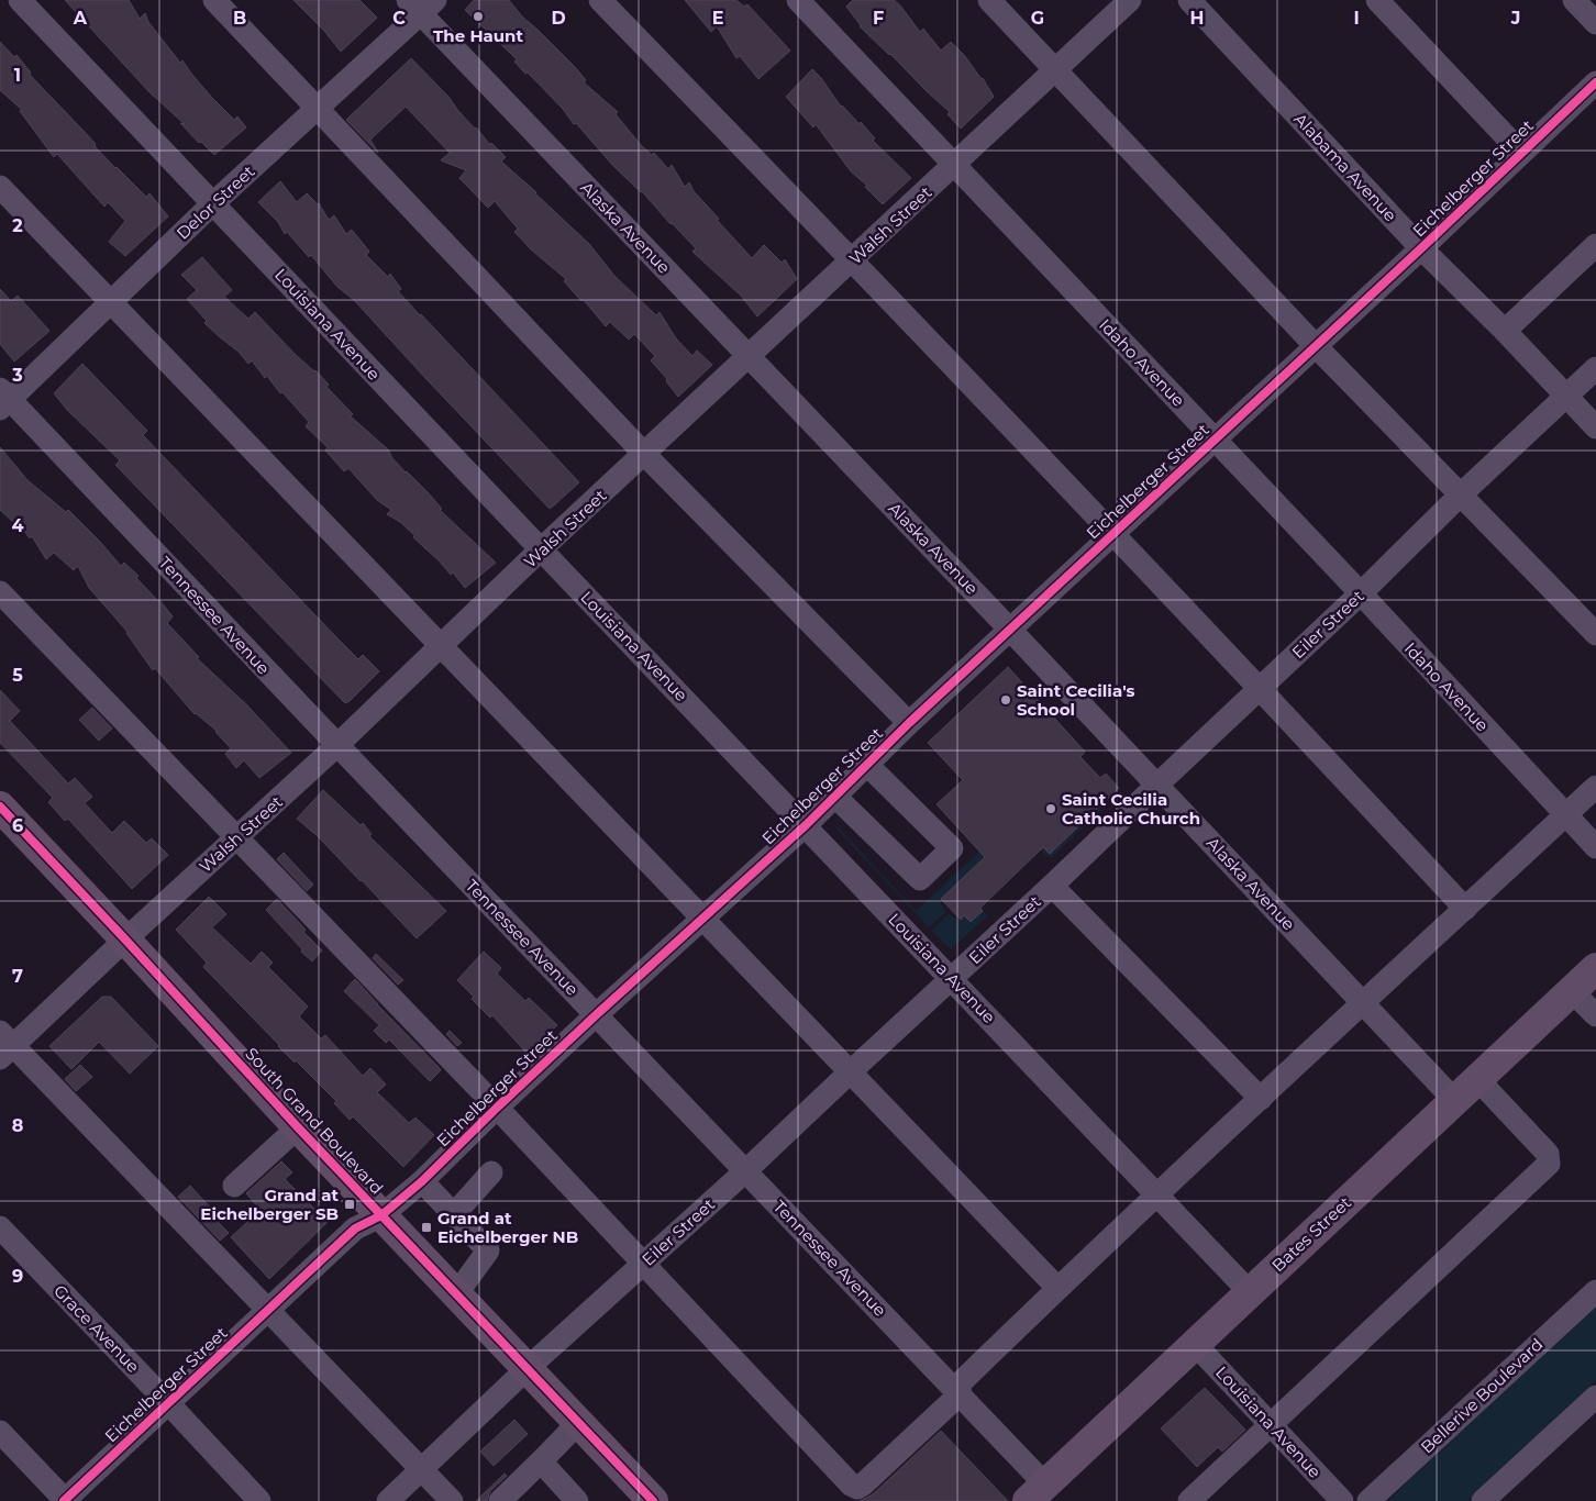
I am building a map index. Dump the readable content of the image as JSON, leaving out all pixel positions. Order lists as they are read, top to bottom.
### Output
{
  "streets": {
    "main road": ["South Grand Boulevard", "Bates Street"],
    "street": [
      "Alabama Avenue",
      "Eichelberger Street",
      "Delor Street",
      "Walsh Street",
      "Alaska Avenue",
      "Louisiana Avenue",
      "Idaho Avenue",
      "Tennessee Avenue",
      "Eiler Street",
      "Grace Avenue",
      "Bellerive Boulevard"
    ]
  },
  "crossings": [
    ["Alabama Avenue", "Eichelberger Street"],
    ["Alabama Avenue", "Eiler Street"],
    ["Eichelberger Street", "Alaska Avenue"],
    ["Eichelberger Street", "Louisiana Avenue"],
    ["Eichelberger Street", "Idaho Avenue"],
    ["Eichelberger Street", "Tennessee Avenue"],
    ["Eichelberger Street", "South Grand Boulevard"],
    ["Eichelberger Street", "Grace Avenue"],
    ["Delor Street", "Alaska Avenue"],
    ["Delor Street", "Louisiana Avenue"],
    ["Delor Street", "Tennessee Avenue"],
    ["Walsh Street", "Alaska Avenue"],
    ["Walsh Street", "Louisiana Avenue"],
    ["Walsh Street", "Idaho Avenue"],
    ["Walsh Street", "Tennessee Avenue"],
    ["Walsh Street", "South Grand Boulevard"],
    ["Alaska Avenue", "Eiler Street"],
    ["Alaska Avenue", "Bates Street"],
    ["Louisiana Avenue", "Eiler Street"],
    ["Louisiana Avenue", "Bates Street"],
    ["Idaho Avenue", "Eiler Street"],
    ["Tennessee Avenue", "Eiler Street"],
    ["Tennessee Avenue", "Bates Street"],
    ["Eiler Street", "South Grand Boulevard"]
  ],
  "places": {
    "other": ["The Haunt", "Saint Cecilia's School", "Saint Cecilia Catholic Church"],
    "transit": ["Grand at Eichelberger SB", "Grand at Eichelberger NB"]
  },
  "grid": {
    "columns": [
      "A",
      "B",
      "C",
      "D",
      "E",
      "F",
      "G",
      "H",
      "I",
      "J"
    ],
    "rows": [
      "1",
      "2",
      "3",
      "4",
      "5",
      "6",
      "7",
      "8",
      "9"
    ]
  }
}
